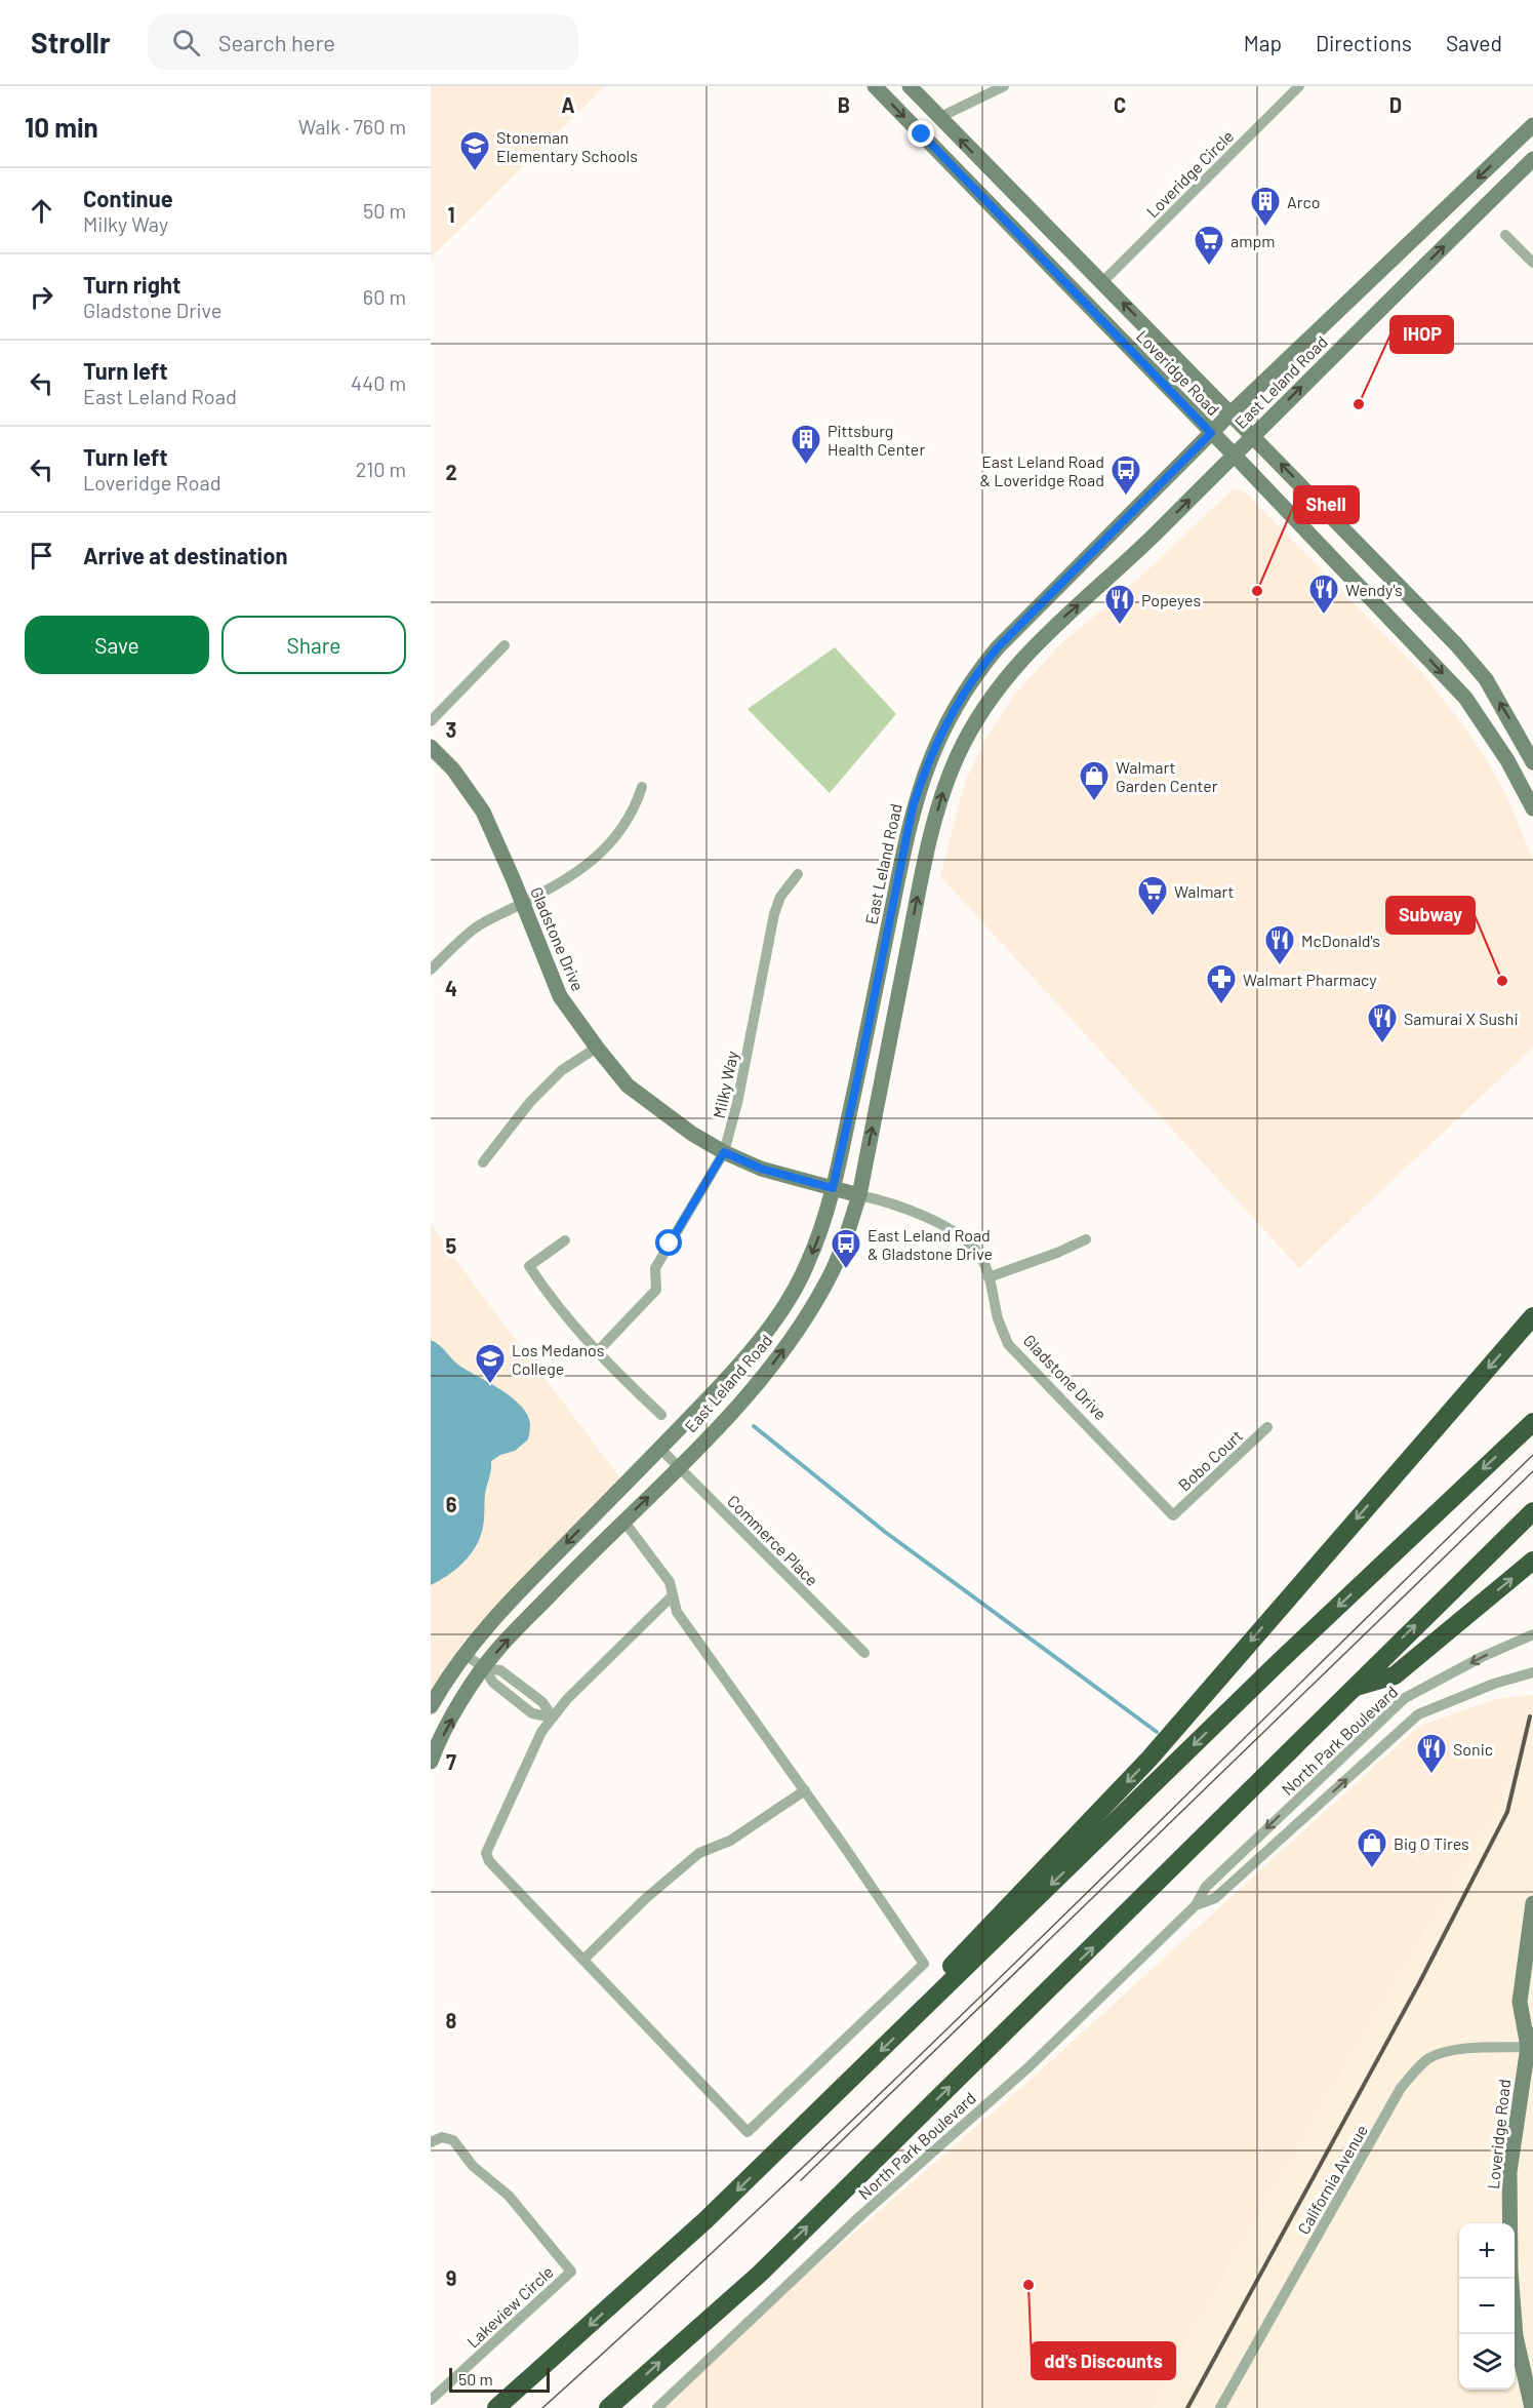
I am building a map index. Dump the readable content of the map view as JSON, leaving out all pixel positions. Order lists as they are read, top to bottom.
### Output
{
  "streets": {
    "main road": ["Loveridge Road", "East Leland Road", "Gladstone Drive"],
    "street": [
      "Loveridge Circle",
      "Milky Way",
      "Bobo Court",
      "Commerce Place",
      "North Park Boulevard",
      "California Avenue",
      "Lakeview Circle"
    ]
  },
  "crossings": [
    ["Loveridge Circle", "Loveridge Road"],
    ["Loveridge Road", "East Leland Road"],
    ["Loveridge Road", "California Avenue"],
    ["East Leland Road", "Gladstone Drive"],
    ["East Leland Road", "Commerce Place"],
    ["Gladstone Drive", "Milky Way"],
    ["Gladstone Drive", "Bobo Court"]
  ],
  "places": {
    "school or university": ["Stoneman Elementary Schools", "Los Medanos College"],
    "building": ["Arco", "Pittsburg Health Center"],
    "supermarket": ["ampm", "Walmart"],
    "other": [
      "IHOP",
      "Shell",
      "Subway",
      "dd's Discounts"
    ],
    "bus stop": ["East Leland Road & Loveridge Road", "East Leland Road & Gladstone Drive"],
    "restaurant": [
      "Wendy's",
      "Popeyes",
      "McDonald's",
      "Samurai X Sushi",
      "Sonic"
    ],
    "shop": ["Walmart Garden Center", "Big O Tires"],
    "pharmacy": ["Walmart Pharmacy"]
  },
  "scale_bar": "50 m",
  "page": {
    "header": "Strollr",
    "search": "Search here",
    "nav": ["Map", "Directions", "Saved"],
    "heading": ["10 min", "Walk · 760 m"],
    "list": [
      ["Continue", "Milky Way", "50 m"],
      ["Turn right", "Gladstone Drive", "60 m"],
      ["Turn left", "East Leland Road", "440 m"],
      ["Turn left", "Loveridge Road", "210 m"],
      "Arrive at destination"
    ],
    "buttons": ["Save", "Share"],
    "map_buttons": ["+", "−"],
    "scale": "50 m"
  },
  "grid": {
    "columns": [
      "A",
      "B",
      "C",
      "D"
    ],
    "rows": [
      "1",
      "2",
      "3",
      "4",
      "5",
      "6",
      "7",
      "8",
      "9"
    ]
  }
}
